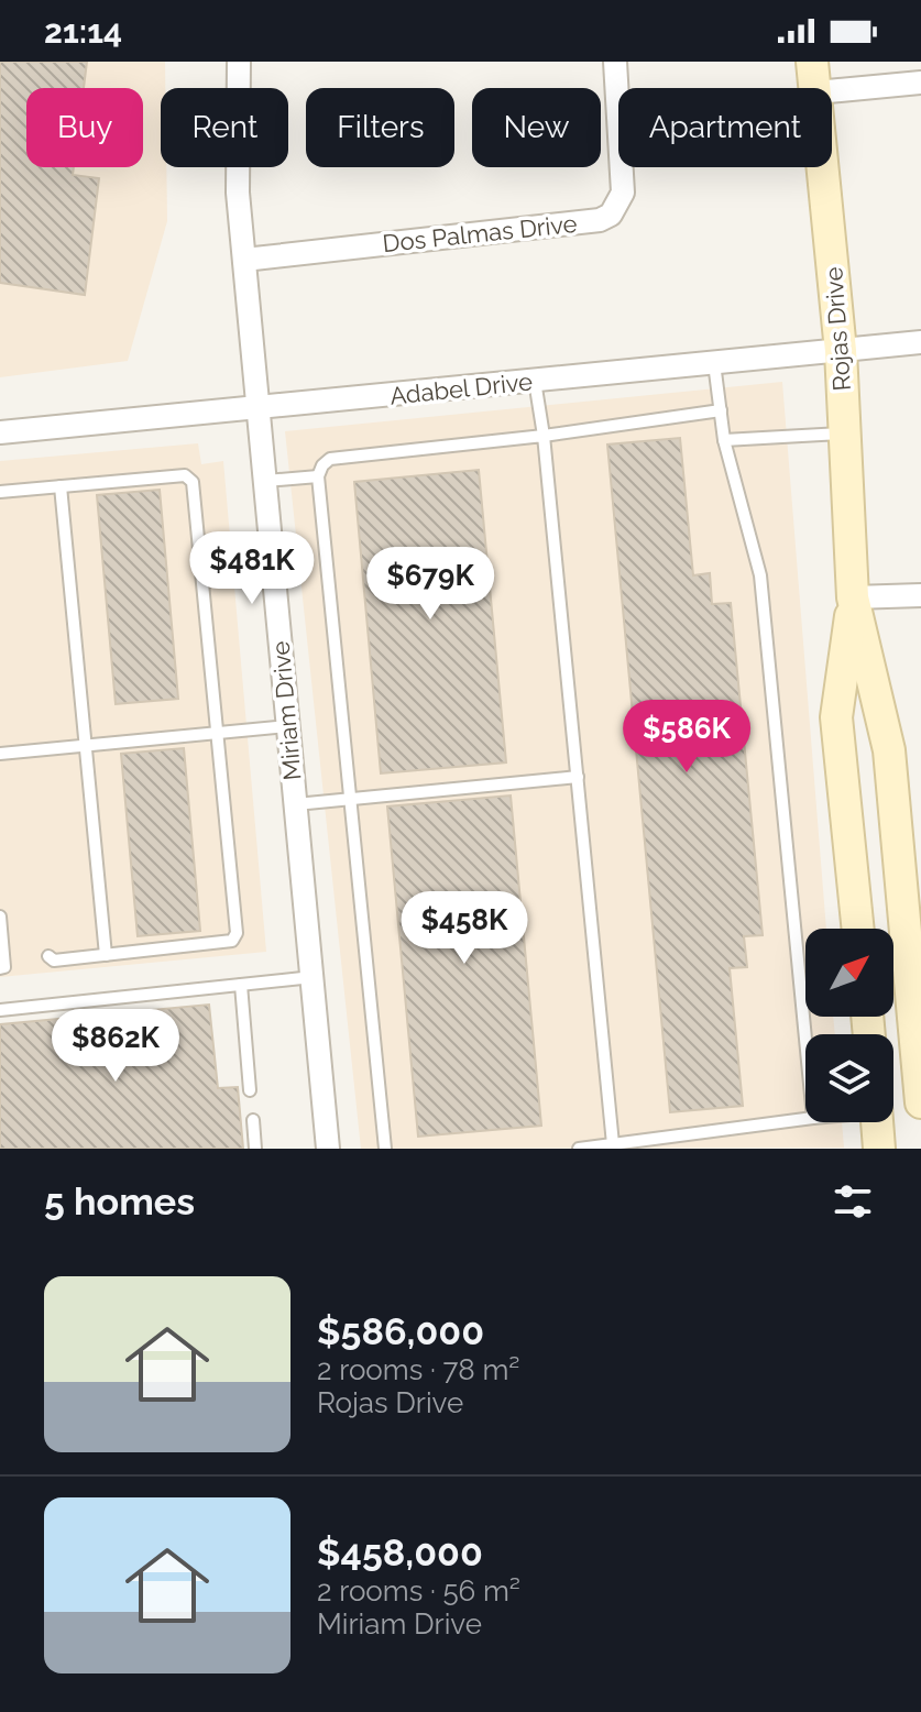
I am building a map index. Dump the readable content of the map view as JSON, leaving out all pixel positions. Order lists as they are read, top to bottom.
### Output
{
  "streets": {
    "main road": ["Rojas Drive"],
    "street": ["Dos Palmas Drive", "Adabel Drive", "Miriam Drive"]
  },
  "crossings": [
    ["Dos Palmas Drive", "Miriam Drive"],
    ["Rojas Drive", "Adabel Drive"],
    ["Adabel Drive", "Miriam Drive"]
  ],
  "north": "top right",
  "page": {
    "status": "21:14",
    "chip": [
      "Buy",
      "Rent",
      "Filters",
      "New",
      "Apartment"
    ],
    "price": [
      "$481K",
      "$679K",
      "$586K",
      "$458K",
      "$862K"
    ],
    "heading": "5 homes",
    "list": [
      {
        "name": "$586,000",
        "note": "2 rooms · 78 m² · Rojas Drive"
      },
      {
        "name": "$458,000",
        "note": "2 rooms · 56 m² · Miriam Drive"
      }
    ]
  }
}
